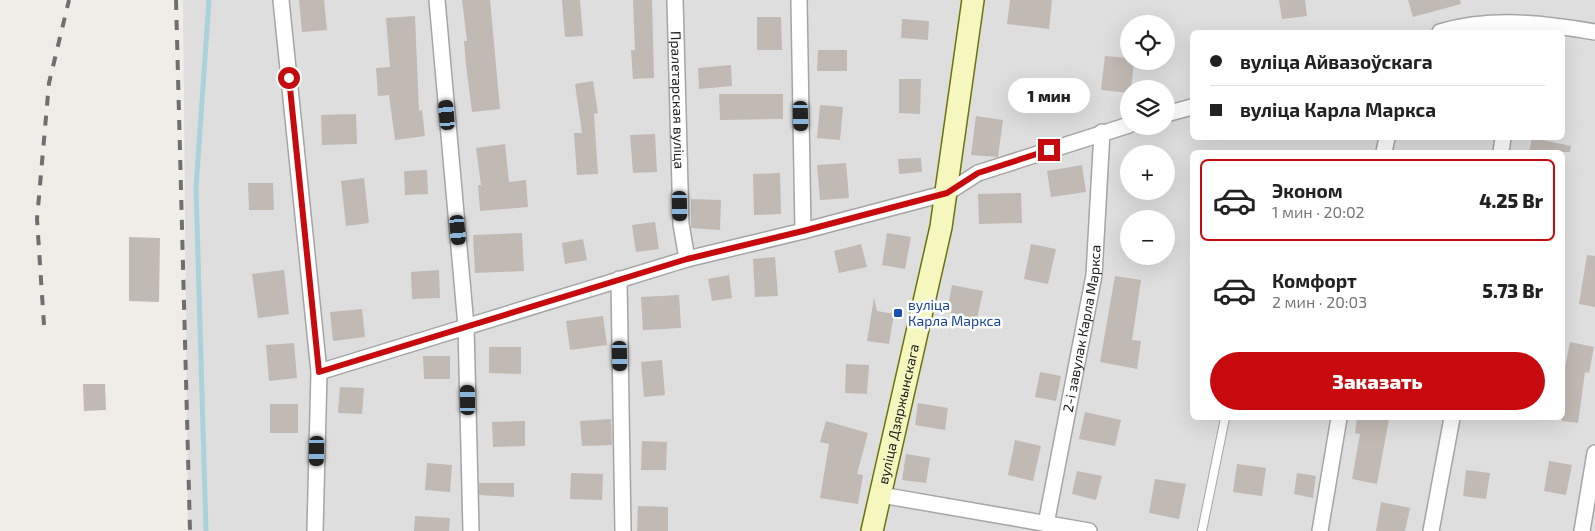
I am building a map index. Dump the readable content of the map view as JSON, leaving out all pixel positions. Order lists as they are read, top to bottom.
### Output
{
  "streets": {
    "street": ["Пралетарская вуліца", "2-і завулак Карла Маркса", "вуліца Дзяржынскага"]
  },
  "places": {
    "transit": ["вуліца Карла Маркса"]
  },
  "page": {
    "map_buttons": ["+", "−"],
    "banner": ["вуліца Айвазоўскага", "вуліца Карла Маркса"],
    "bubble": "1 мин",
    "list": [
      {
        "name": "Эконом",
        "note": "1 мин · 20:02",
        "value": "4.25 Br"
      },
      {
        "name": "Комфорт",
        "note": "2 мин · 20:03",
        "value": "5.73 Br"
      }
    ],
    "buttons": "Заказать"
  }
}
